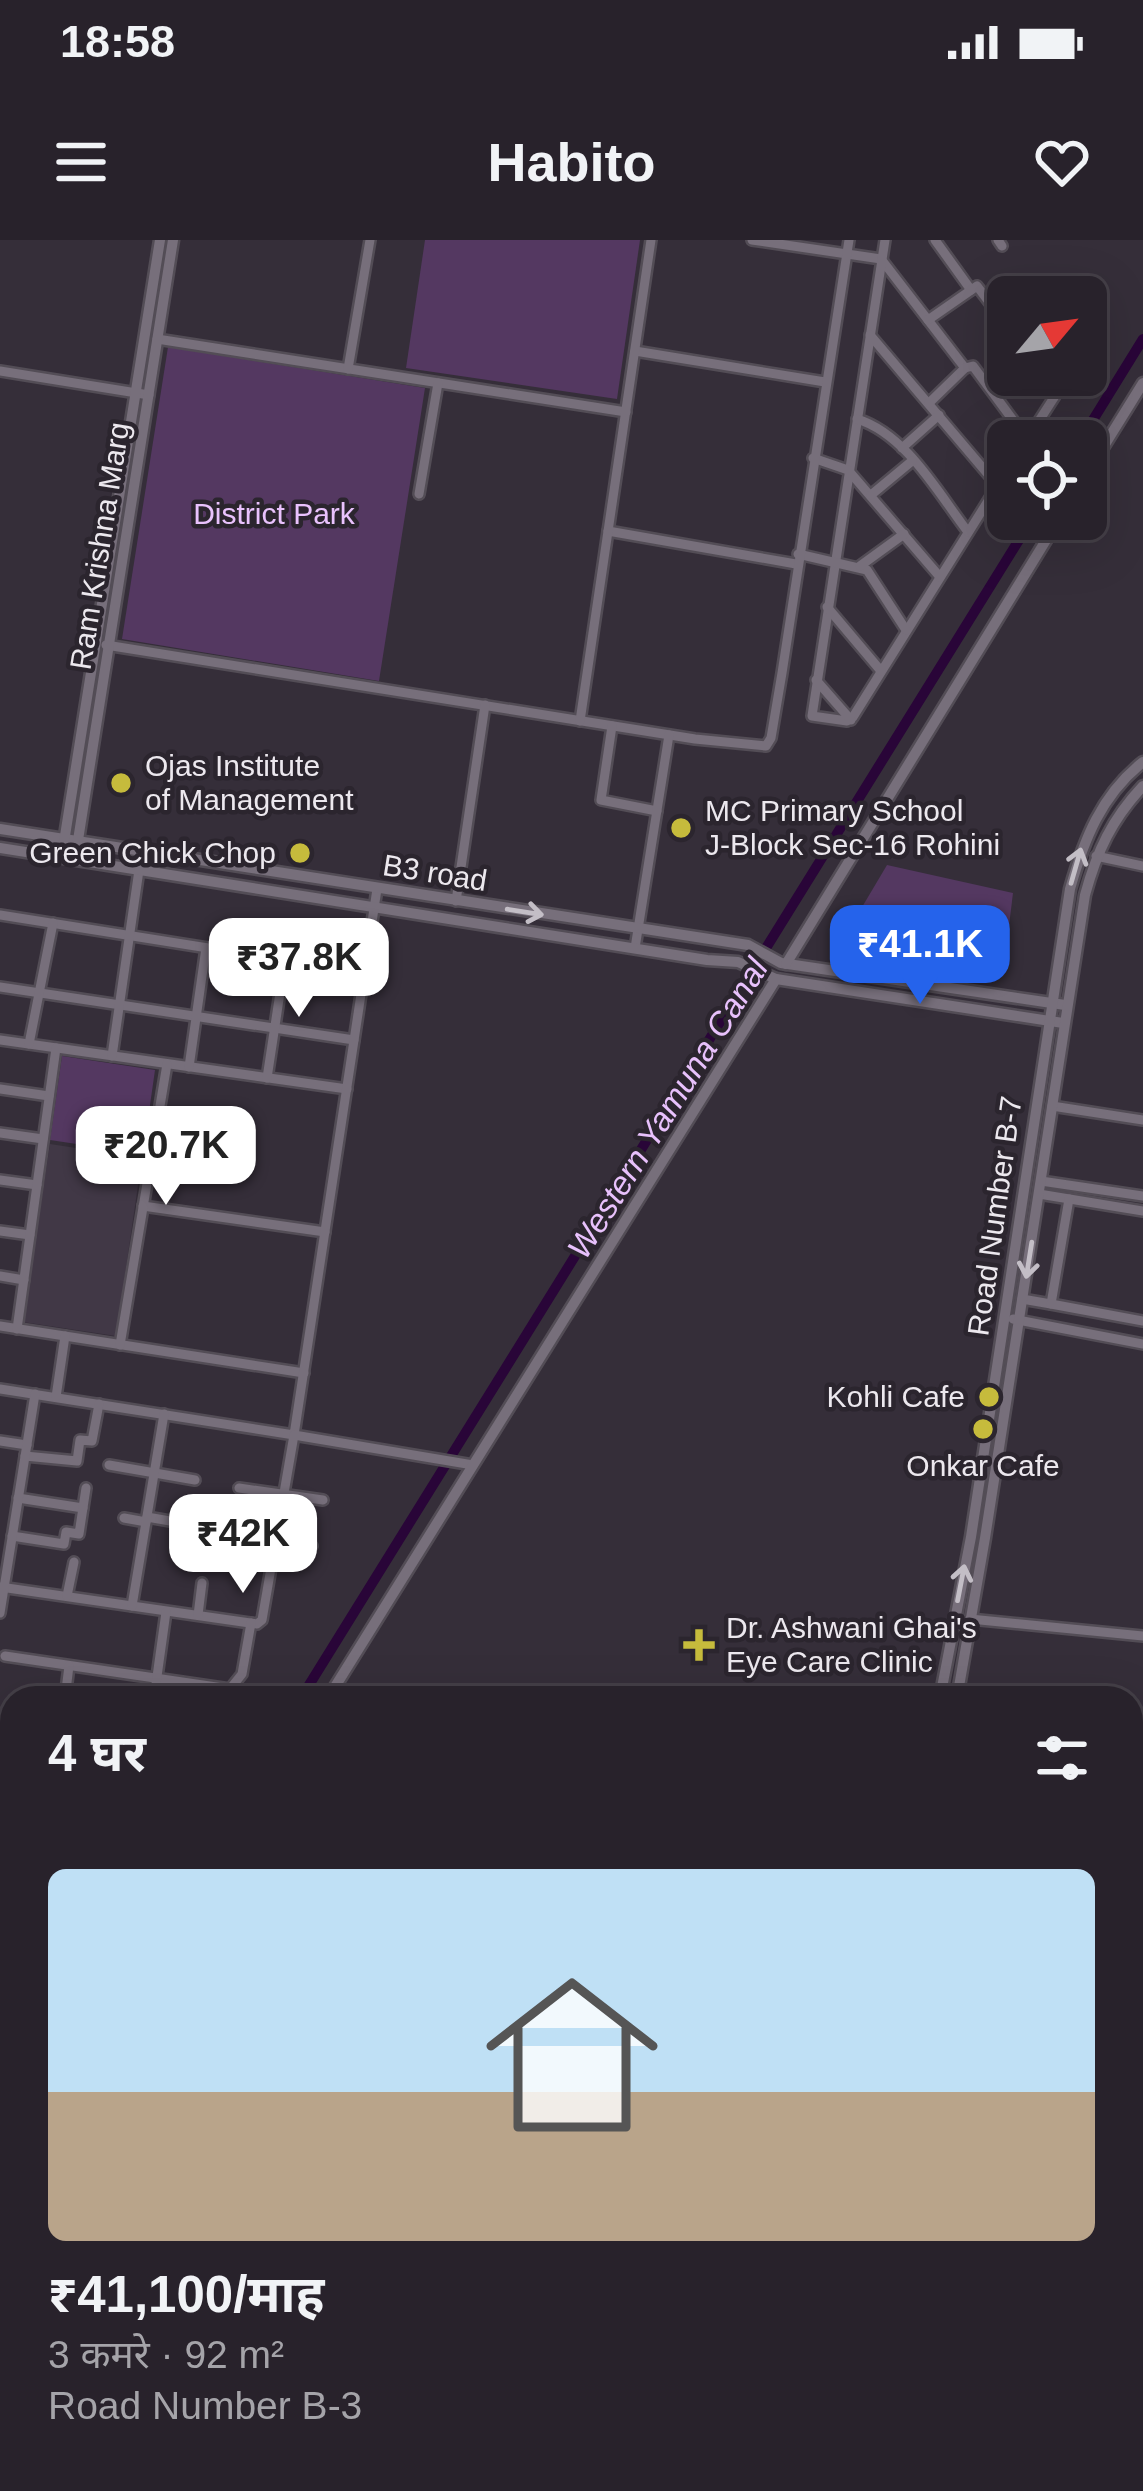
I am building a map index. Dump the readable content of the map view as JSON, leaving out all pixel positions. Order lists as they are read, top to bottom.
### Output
{
  "streets": {
    "street": ["Ram Krishna Marg", "B3 road", "Road Number B-7"]
  },
  "crossings": [
    ["Ram Krishna Marg", "B3 road"],
    ["B3 road", "Road Number B-7"]
  ],
  "water": ["Western Yamuna Canal"],
  "parks": ["District Park"],
  "places": {
    "other": [
      "Ojas Institute of Management",
      "MC Primary School J-Block Sec-16 Rohini",
      "Green Chick Chop",
      "Kohli Cafe",
      "Onkar Cafe"
    ],
    "health": ["Dr. Ashwani Ghai's Eye Care Clinic"]
  },
  "north": "top right",
  "page": {
    "status": "18:58",
    "header": "Habito",
    "price": [
      "₹41.1K",
      "₹37.8K",
      "₹20.7K",
      "₹42K"
    ],
    "heading": "4 घर",
    "list": [
      {
        "name": "₹41,100/माह",
        "note": "3 कमरे · 92 m² · Road Number B-3"
      }
    ]
  }
}
